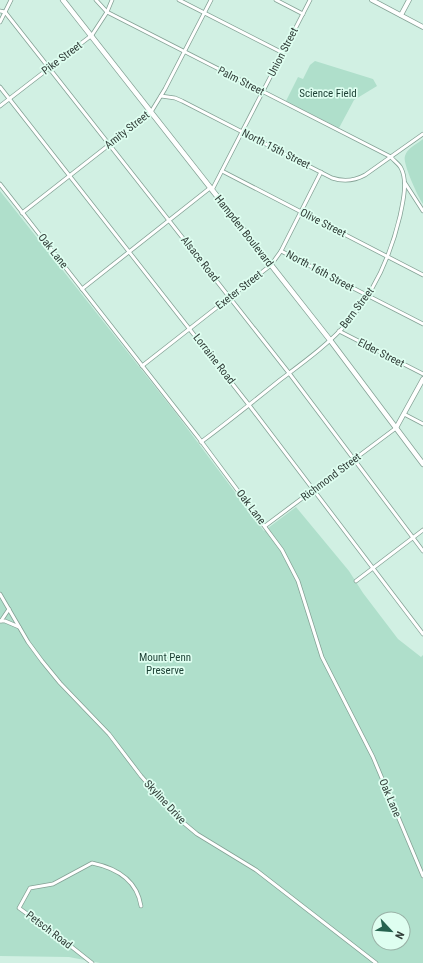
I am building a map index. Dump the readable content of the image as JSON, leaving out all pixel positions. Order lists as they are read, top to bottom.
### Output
{
  "streets": {
    "main road": ["Hampden Boulevard"],
    "street": [
      "Union Street",
      "Pike Street",
      "Palm Street",
      "Amity Street",
      "North 15th Street",
      "Olive Street",
      "Oak Lane",
      "Alsace Road",
      "North 16th Street",
      "Exeter Street",
      "Bern Street",
      "Elder Street",
      "Lorraine Road",
      "Richmond Street",
      "Skyline Drive",
      "Petsch Road"
    ]
  },
  "crossings": [
    ["Union Street", "Palm Street"],
    ["Union Street", "North 15th Street"],
    ["Union Street", "Olive Street"],
    ["Union Street", "Hampden Boulevard"],
    ["Union Street", "Oak Lane"],
    ["Union Street", "Alsace Road"],
    ["Union Street", "Lorraine Road"],
    ["Pike Street", "Palm Street"],
    ["Pike Street", "Hampden Boulevard"],
    ["Pike Street", "Alsace Road"],
    ["Pike Street", "Lorraine Road"],
    ["Palm Street", "Amity Street"],
    ["Palm Street", "North 15th Street"],
    ["Amity Street", "North 15th Street"],
    ["Amity Street", "Hampden Boulevard"],
    ["Amity Street", "Oak Lane"],
    ["Amity Street", "Alsace Road"],
    ["Amity Street", "Lorraine Road"],
    ["North 15th Street", "Exeter Street"],
    ["Olive Street", "Exeter Street"],
    ["Olive Street", "Bern Street"],
    ["Hampden Boulevard", "Exeter Street"],
    ["Hampden Boulevard", "Bern Street"],
    ["Hampden Boulevard", "Richmond Street"],
    ["Oak Lane", "Exeter Street"],
    ["Oak Lane", "Bern Street"],
    ["Oak Lane", "Richmond Street"],
    ["Alsace Road", "Exeter Street"],
    ["Alsace Road", "Bern Street"],
    ["Alsace Road", "Richmond Street"],
    ["North 16th Street", "Exeter Street"],
    ["North 16th Street", "Bern Street"],
    ["Exeter Street", "Lorraine Road"],
    ["Bern Street", "Elder Street"],
    ["Bern Street", "Lorraine Road"],
    ["Lorraine Road", "Richmond Street"]
  ],
  "parks": ["Science Field", "Mount Penn Preserve"],
  "north": "bottom right"
}
